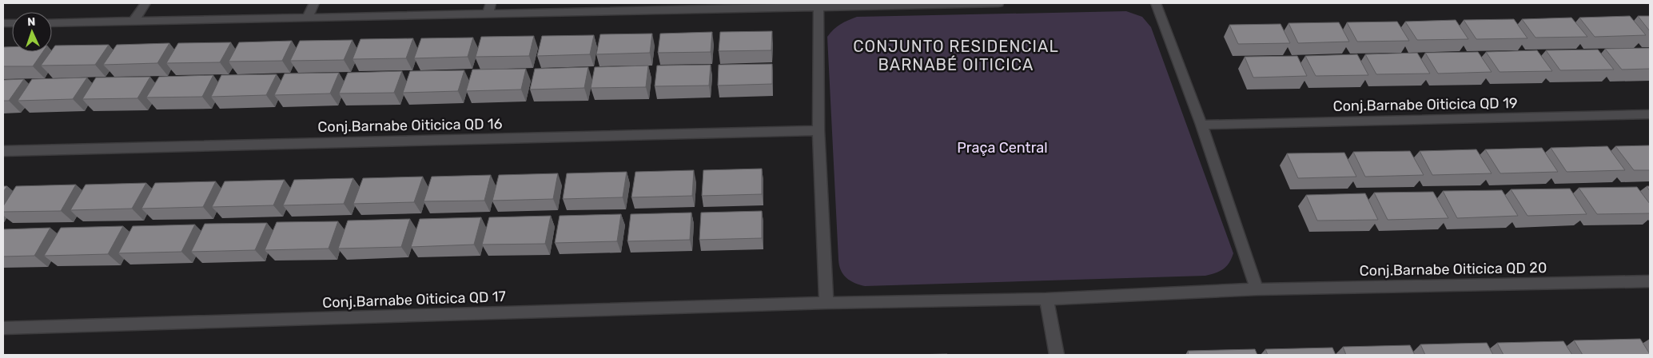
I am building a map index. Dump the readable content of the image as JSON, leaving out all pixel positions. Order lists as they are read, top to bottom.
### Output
{
  "streets": {
    "street": [
      "Conj.Barnabe Oiticica QD 19",
      "Conj.Barnabe Oiticica QD 16",
      "Conj.Barnabe Oiticica QD 20",
      "Conj.Barnabe Oiticica QD 17"
    ]
  },
  "crossings": [
    ["Conj.Barnabe Oiticica QD 20", "Conj.Barnabe Oiticica QD 17"]
  ],
  "districts": ["CONJUNTO RESIDENCIAL BARNABÉ OITICICA"],
  "parks": ["Praça Central"],
  "north": "top"
}
